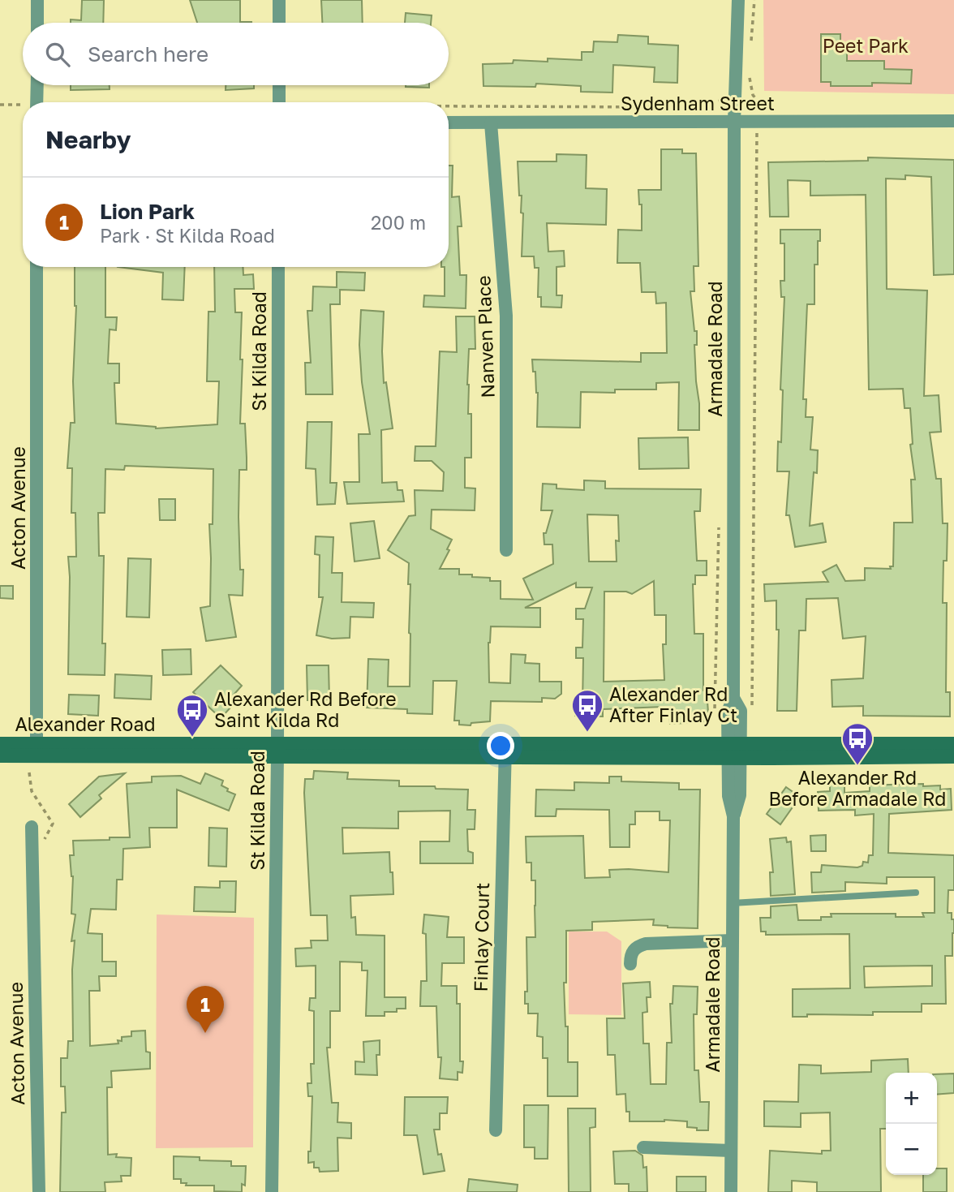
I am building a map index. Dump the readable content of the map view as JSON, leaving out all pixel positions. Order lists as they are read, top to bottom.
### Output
{
  "streets": {
    "main road": ["Alexander Road"],
    "street": [
      "Sydenham Street",
      "Nanven Place",
      "Armadale Road",
      "St Kilda Road",
      "Acton Avenue",
      "Finlay Court"
    ]
  },
  "crossings": [
    ["Sydenham Street", "Nanven Place"],
    ["Sydenham Street", "Armadale Road"],
    ["Armadale Road", "Alexander Road"],
    ["St Kilda Road", "Alexander Road"],
    ["Acton Avenue", "Alexander Road"],
    ["Alexander Road", "Finlay Court"]
  ],
  "parks": ["Peet Park"],
  "places": {
    "bus stop": ["Alexander Rd After Finlay Ct", "Alexander Rd Before Saint Kilda Rd", "Alexander Rd Before Armadale Rd"]
  },
  "page": {
    "search": "Search here",
    "heading": "Nearby",
    "list": [
      {
        "mark": "1",
        "name": "Lion Park",
        "note": "Park · St Kilda Road",
        "value": "200 m"
      }
    ],
    "pins": "1",
    "map_buttons": ["+", "−"]
  }
}
